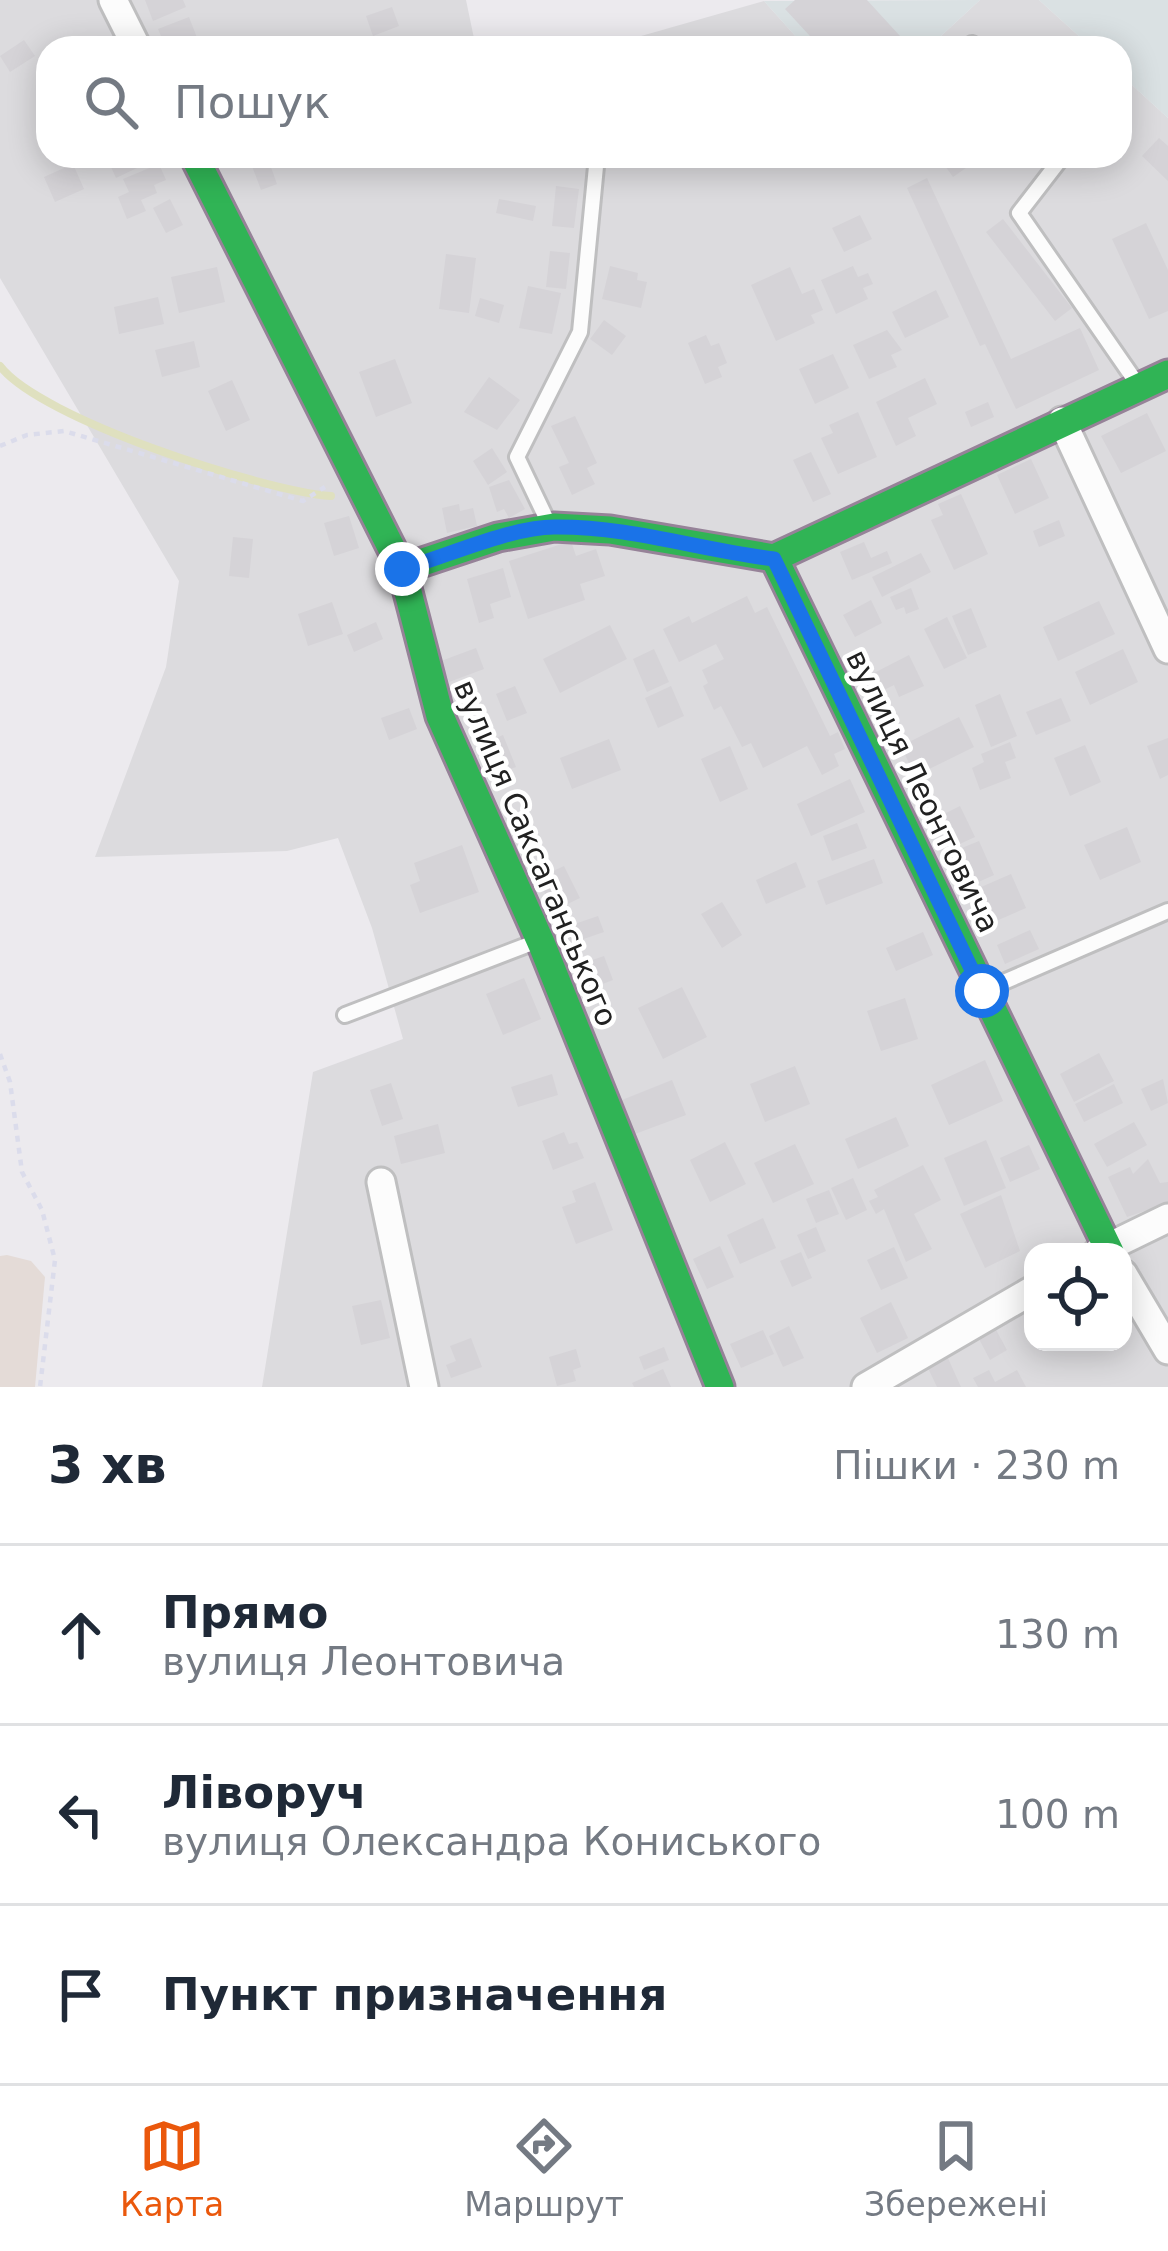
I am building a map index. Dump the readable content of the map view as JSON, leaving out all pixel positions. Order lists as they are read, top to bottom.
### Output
{
  "streets": {
    "street": ["вулиця Леонтовича", "вулиця Саксаганського"]
  },
  "page": {
    "search": "Пошук",
    "heading": ["3 хв", "Пішки · 230 m"],
    "list": [
      ["Прямо", "вулиця Леонтовича", "130 m"],
      ["Ліворуч", "вулиця Олександра Кониського", "100 m"],
      "Пункт призначення"
    ],
    "nav": ["Карта", "Маршрут", "Збережені"]
  }
}
